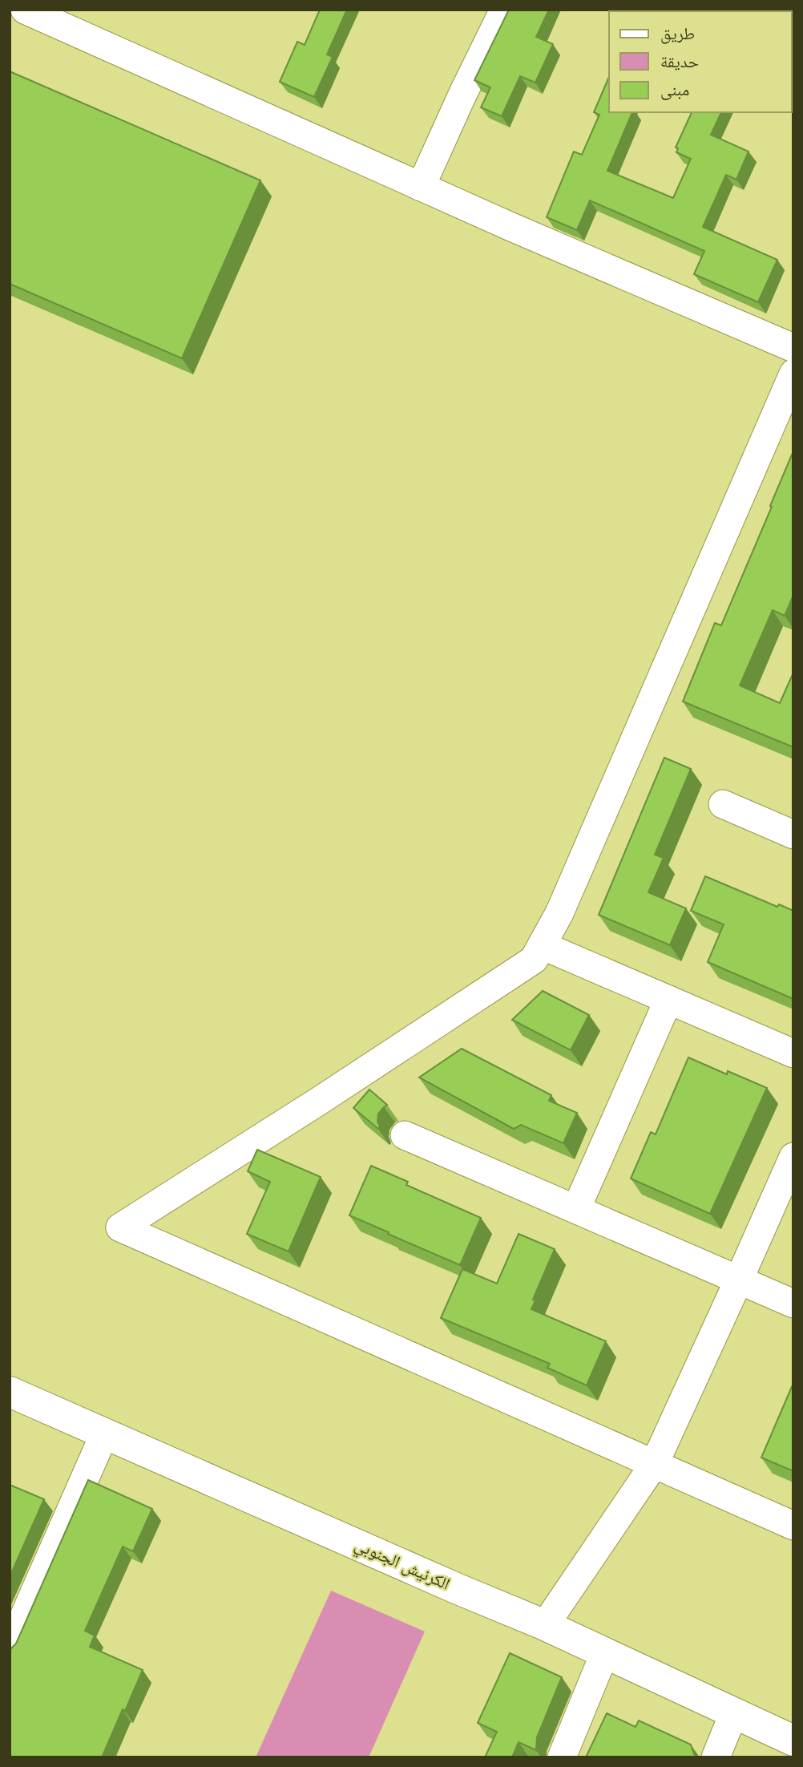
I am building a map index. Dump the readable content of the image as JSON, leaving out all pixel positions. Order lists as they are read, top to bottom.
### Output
{
  "streets": {
    "main road": ["الكرنيش الجنوبي"]
  },
  "legend": ["طريق", "حديقة", "مبنى"]
}
